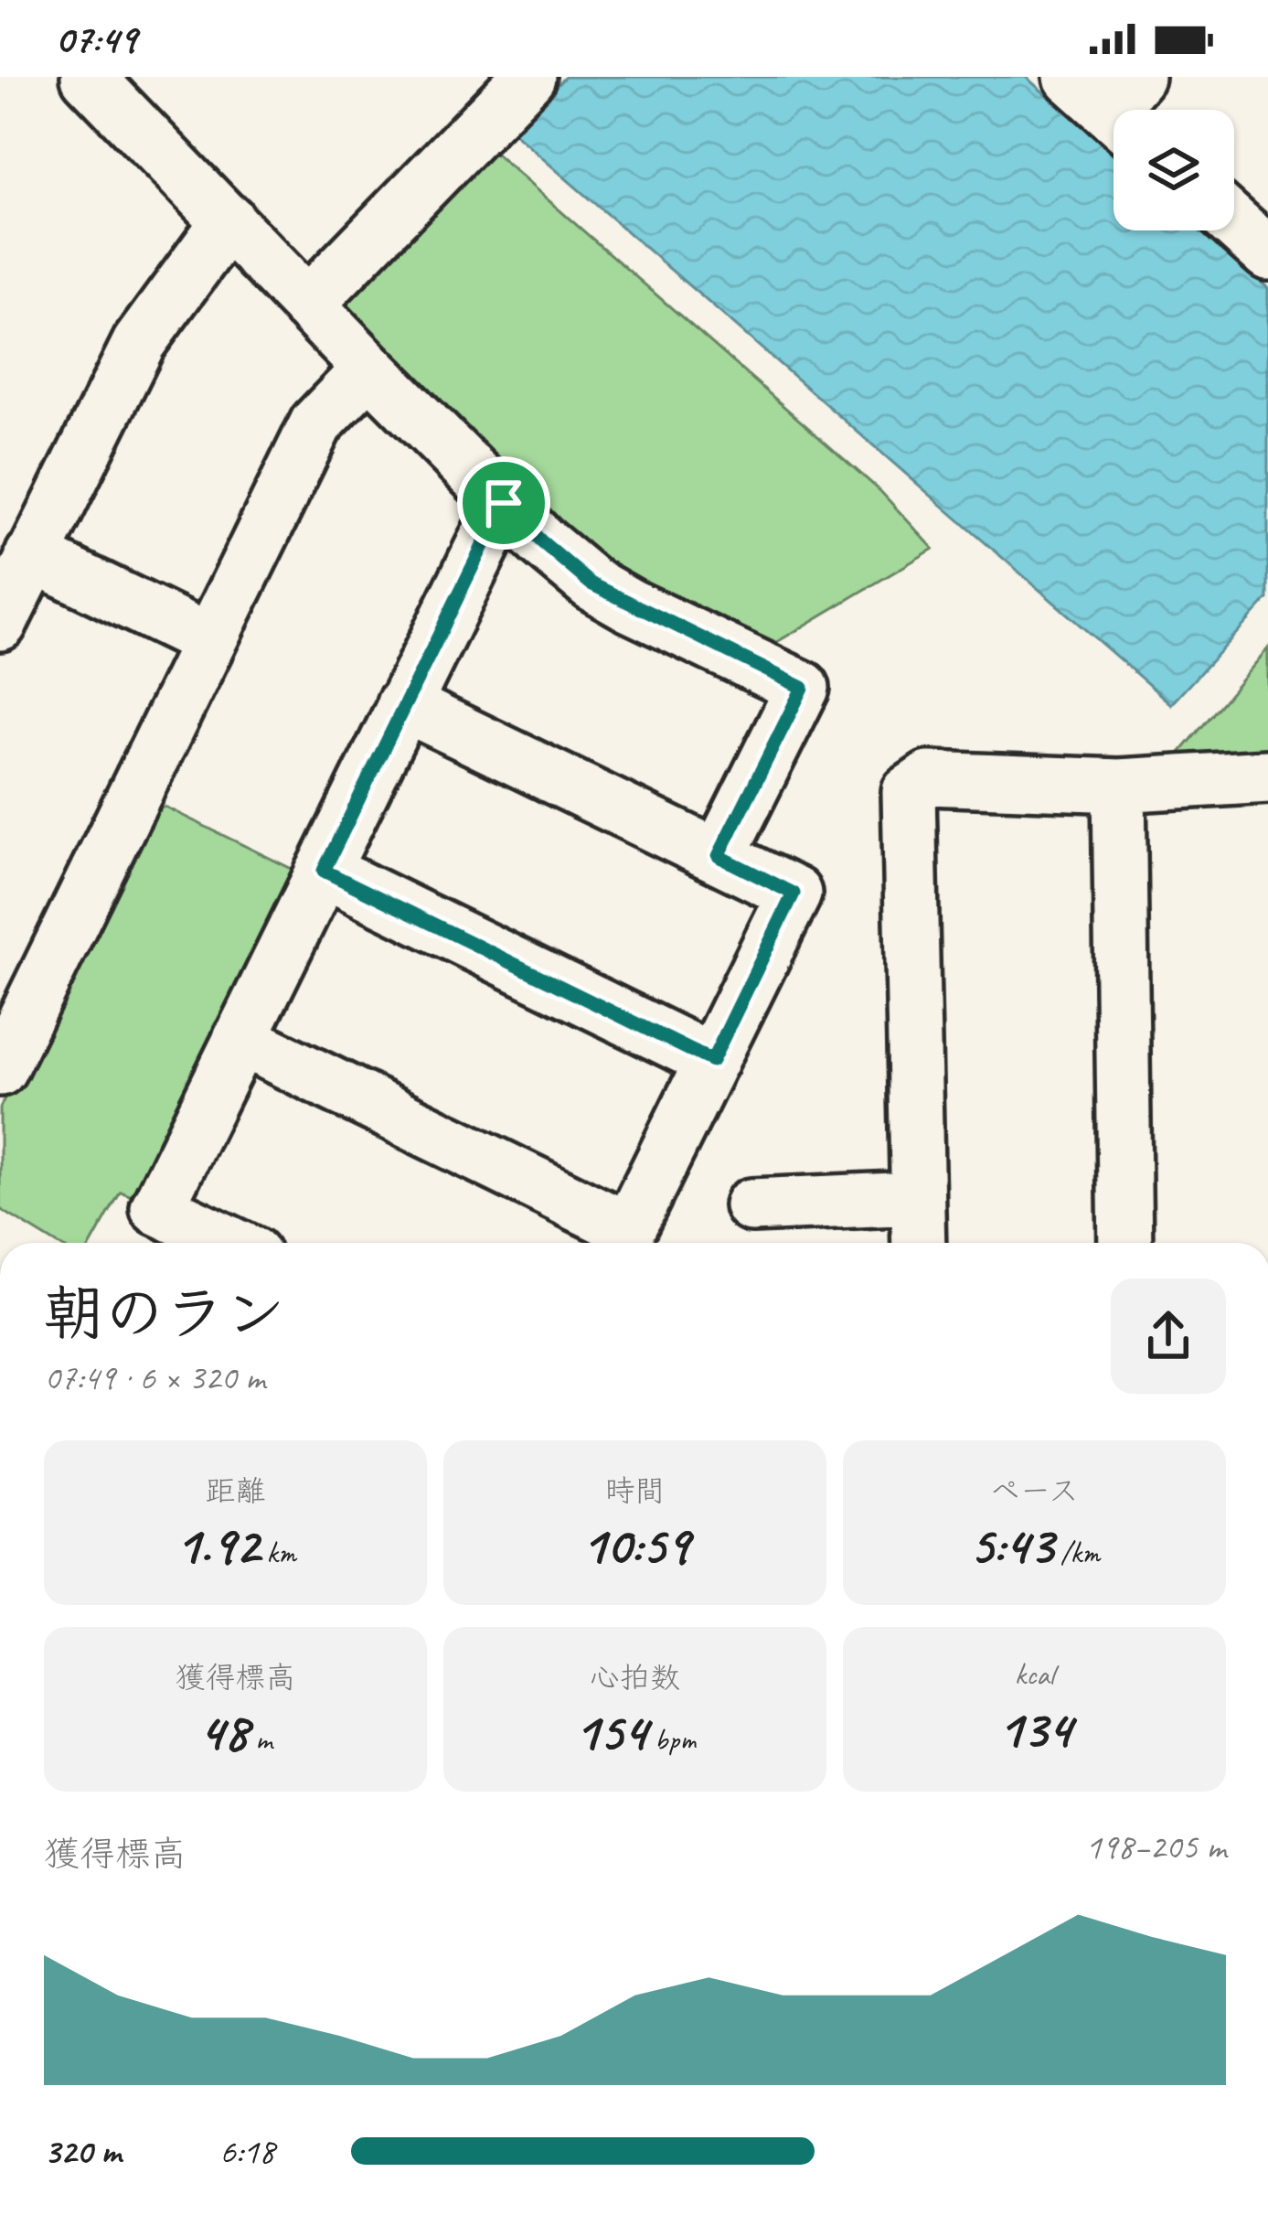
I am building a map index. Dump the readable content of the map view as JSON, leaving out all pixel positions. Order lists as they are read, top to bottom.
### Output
{
  "page": {
    "status": "07:49",
    "heading": ["朝のラン", "07:49 · 6 × 320 m"],
    "stats": [
      ["距離", "1.92 km"],
      ["時間", "10:59"],
      ["ペース", "5:43 /km"],
      ["獲得標高", "48 m"],
      ["心拍数", "154 bpm"],
      ["kcal", "134"]
    ],
    "chart": ["獲得標高", "198–205 m"],
    "list": [
      {
        "name": "320 m",
        "note": "6:18"
      }
    ]
  }
}
